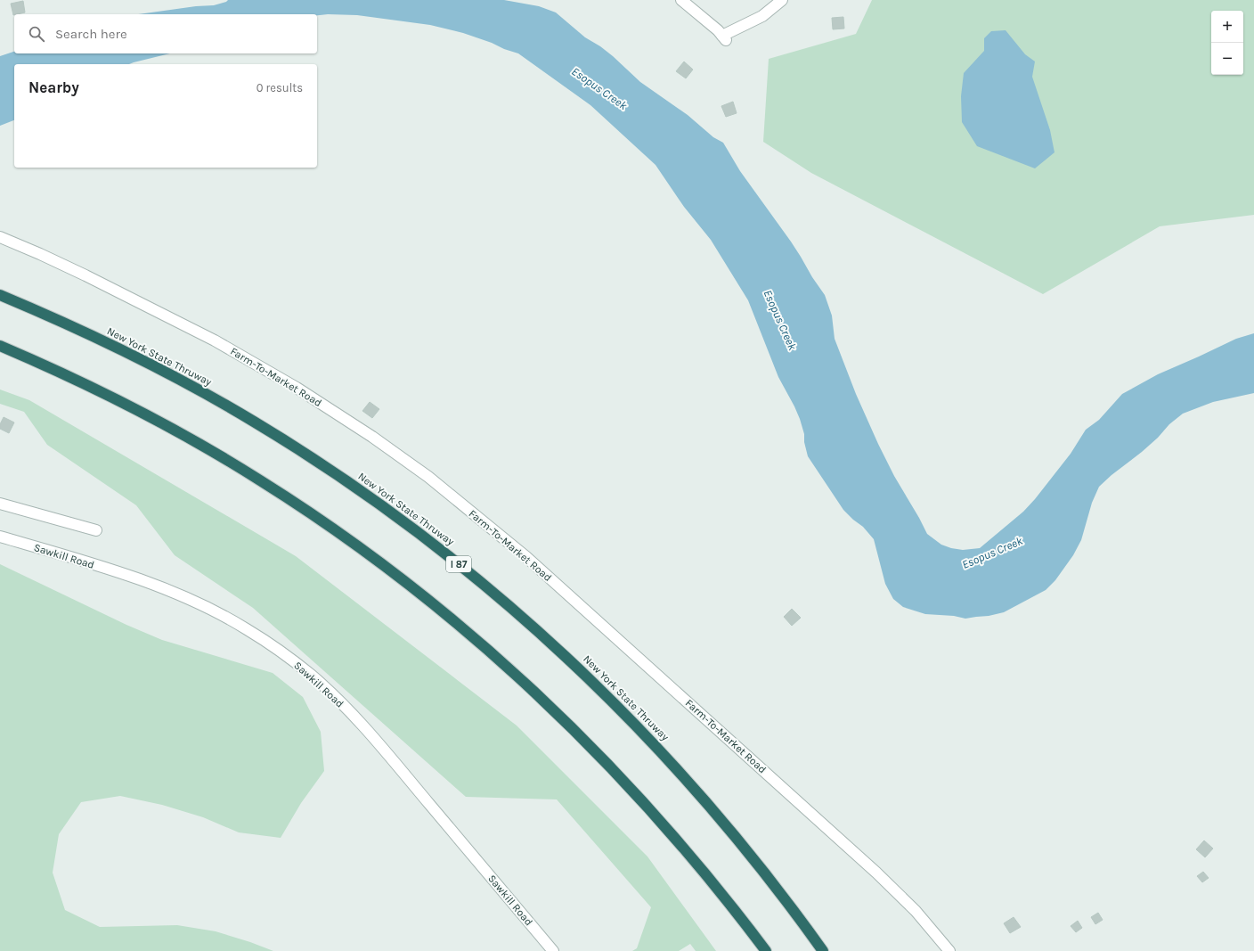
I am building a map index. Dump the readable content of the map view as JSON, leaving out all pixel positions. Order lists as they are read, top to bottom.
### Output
{
  "streets": {
    "highway": ["New York State Thruway", "I 87"],
    "street": ["Farm-To-Market Road", "Sawkill Road"]
  },
  "water": ["Esopus Creek"],
  "page": {
    "map_buttons": ["+", "−"],
    "search": "Search here",
    "heading": ["Nearby", "0 results"]
  }
}
